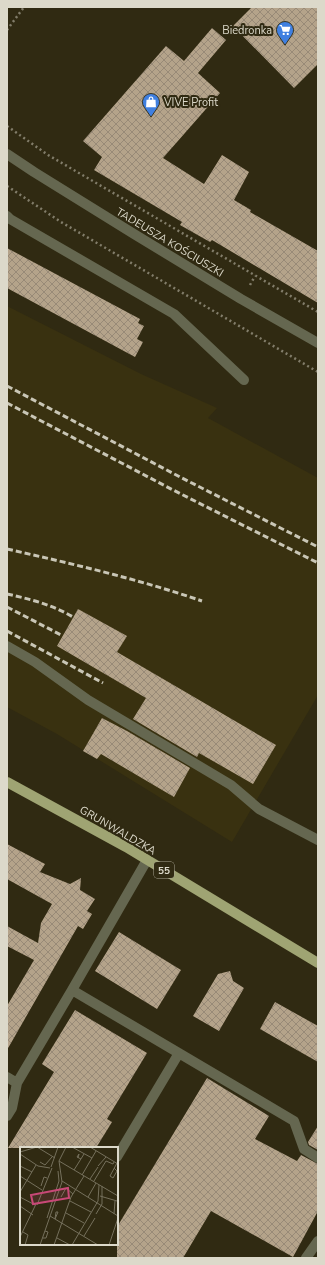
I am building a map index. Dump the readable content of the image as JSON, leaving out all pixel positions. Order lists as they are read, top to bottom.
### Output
{
  "streets": {
    "main road": ["GRUNWALDZKA", "55"],
    "street": ["TADEUSZA KOŚCIUSZKI"]
  },
  "places": {
    "supermarket": ["Biedronka"],
    "shop": ["VIVE Profit"]
  }
}
